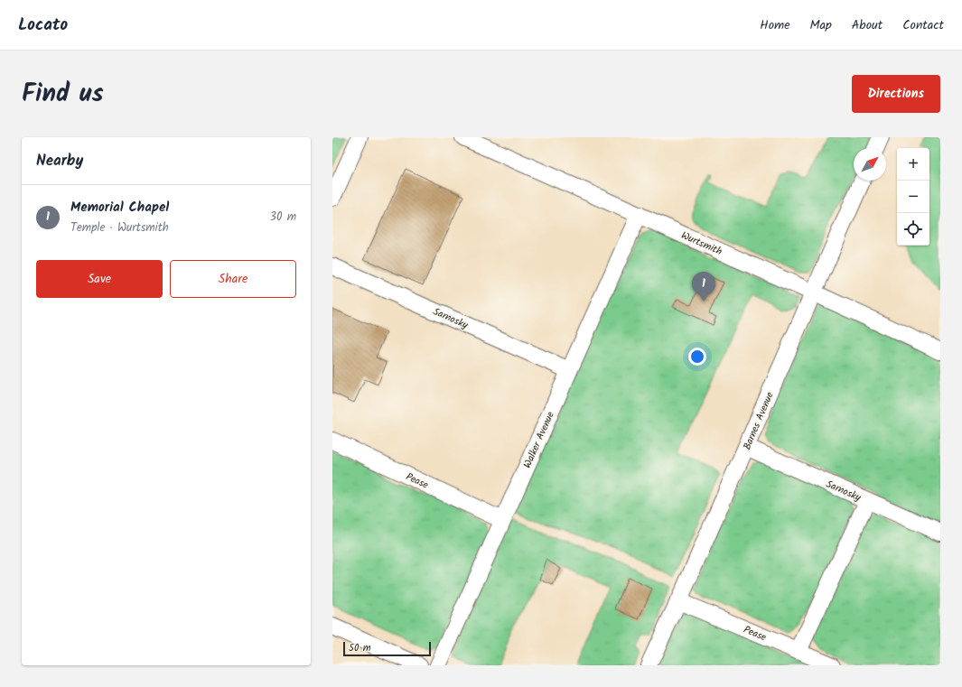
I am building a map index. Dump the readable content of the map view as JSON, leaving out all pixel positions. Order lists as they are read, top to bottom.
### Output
{
  "streets": {
    "street": [
      "Wurtsmith",
      "Sarnosky",
      "Barnes Avenue",
      "Walker Avenue",
      "Pease"
    ]
  },
  "crossings": [
    ["Wurtsmith", "Barnes Avenue"],
    ["Wurtsmith", "Walker Avenue"],
    ["Sarnosky", "Barnes Avenue"],
    ["Sarnosky", "Walker Avenue"],
    ["Barnes Avenue", "Pease"],
    ["Walker Avenue", "Pease"]
  ],
  "scale_bar": "50 m",
  "north": "top right",
  "page": {
    "header": "Locato",
    "nav": [
      "Home",
      "Map",
      "About",
      "Contact"
    ],
    "title": "Find us",
    "buttons": [
      "Directions",
      ["Save", "Share"]
    ],
    "heading": "Nearby",
    "map_buttons": ["+", "−"],
    "list": [
      {
        "mark": "1",
        "name": "Memorial Chapel",
        "note": "Temple · Wurtsmith",
        "value": "30 m"
      }
    ],
    "pins": "1",
    "scale": "50 m"
  }
}
